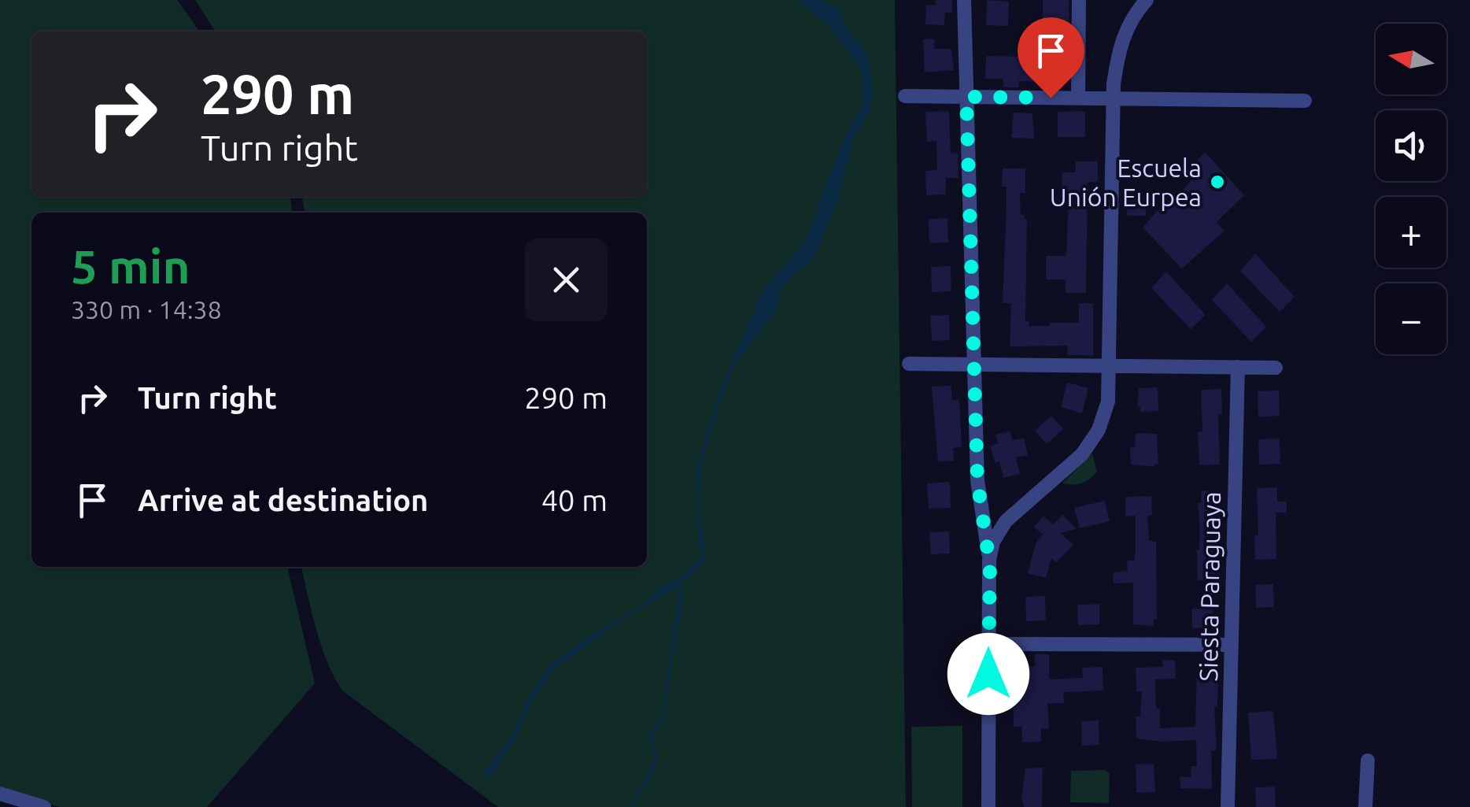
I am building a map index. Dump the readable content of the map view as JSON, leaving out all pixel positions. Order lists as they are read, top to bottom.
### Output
{
  "streets": {
    "street": ["Siesta Paraguaya"]
  },
  "places": ["Escuela Unión Eurpea"],
  "north": "left",
  "page": {
    "map_buttons": ["+", "−"],
    "turn": ["290 m", "Turn right"],
    "heading": ["5 min", "330 m · 14:38"],
    "list": [
      {
        "name": "Turn right",
        "value": "290 m"
      },
      {
        "name": "Arrive at destination",
        "value": "40 m"
      }
    ]
  }
}
